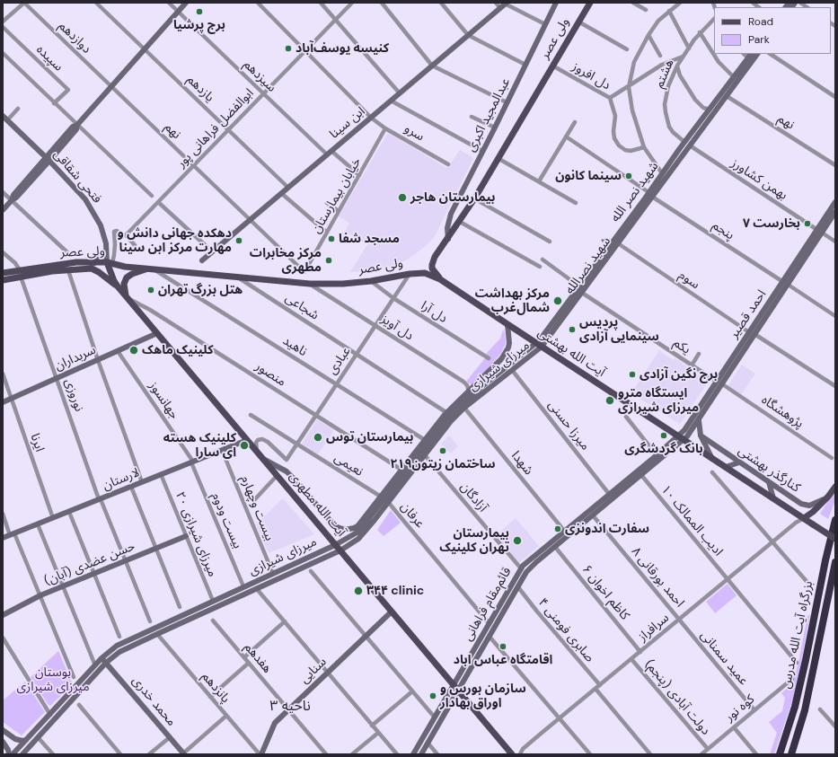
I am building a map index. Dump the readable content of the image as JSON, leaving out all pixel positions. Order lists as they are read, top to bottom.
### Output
{
  "streets": {
    "highway": ["بزرگراه آیت الله مدرس"],
    "main road": [
      "ولی عصر",
      "عبدالمجید اکبری",
      "ابن سینا",
      "فتحی شقاقی",
      "شهید نصر الله",
      "شهید نصرالله",
      "احمد قصیر",
      "آیت الله بهشتی",
      "سربداران",
      "میرزای شیرازی",
      "کنارگذر بهشتی",
      "لارستان",
      "آیت الله مطهری",
      "حسن عضدی (آبان)",
      "قائم‌مقام فراهانی",
      "سنایی",
      "محمد خدری"
    ],
    "street": [
      "دوازدهم",
      "سپیده",
      "هشتم",
      "سیزدهم",
      "دل افروز",
      "یازدهم",
      "نهم",
      "ابوالفضل فراهانی پور",
      "سرو",
      "بهمن کشاورز",
      "خیابان بیمارستان",
      "پنجم",
      "سوم",
      "شجاعی",
      "دل آرا",
      "دل آویز",
      "ناهید",
      "یکم",
      "عبادی",
      "منصور",
      "نوروزی",
      "جهانسوز",
      "پژوهشگاه",
      "میرزا حسنی",
      "ايرنا",
      "شهدا",
      "نعیمی",
      "آزادگان",
      "بیست وچهارم",
      "عرفان",
      "بیست ودوم",
      "ادیب الممالک ۱۰",
      "میرزای شیرازی ۲۰",
      "احمد بورقانی ۸",
      "کاظم اخوان ۶",
      "سرافراز",
      "صابری فومنی ۴",
      "هفدهم",
      "عمید سمنانی",
      "پانزدهم",
      "دولت آبادی (پنجم)",
      "کوه نور"
    ]
  },
  "crossings": [
    ["دوازدهم", "نهم"],
    ["ولی عصر", "دل افروز"],
    ["ولی عصر", "عبدالمجید اکبری"],
    ["ولی عصر", "فتحی شقاقی"],
    ["ولی عصر", "شجاعی"],
    ["ولی عصر", "دل آرا"],
    ["ولی عصر", "دل آویز"],
    ["ولی عصر", "ناهید"],
    ["ولی عصر", "آیت الله بهشتی"],
    ["ولی عصر", "عبادی"],
    ["ولی عصر", "نوروزی"],
    ["ولی عصر", "آیت الله مطهری"],
    ["هشتم", "شهید نصر الله"],
    ["سیزدهم", "ابن سینا"],
    ["سیزدهم", "ابوالفضل فراهانی پور"],
    ["سیزدهم", "خیابان بیمارستان"],
    ["یازدهم", "ابن سینا"],
    ["یازدهم", "ابوالفضل فراهانی پور"],
    ["نهم", "ابن سینا"],
    ["نهم", "ابوالفضل فراهانی پور"],
    ["نهم", "خیابان بیمارستان"],
    ["ابن سینا", "سرو"],
    ["ابوالفضل فراهانی پور", "سرو"],
    ["سرو", "خیابان بیمارستان"],
    ["فتحی شقاقی", "آیت الله مطهری"],
    ["بهمن کشاورز", "شهید نصرالله"],
    ["بهمن کشاورز", "احمد قصیر"],
    ["شهید نصر الله", "پنجم"],
    ["شهید نصر الله", "شهید نصرالله"],
    ["شهید نصر الله", "آیت الله بهشتی"],
    ["شهید نصر الله", "میرزای شیرازی"],
    ["پنجم", "شهید نصرالله"],
    ["پنجم", "احمد قصیر"],
    ["شهید نصرالله", "سوم"],
    ["شهید نصرالله", "یکم"],
    ["شهید نصرالله", "آیت الله بهشتی"],
    ["شهید نصرالله", "میرزای شیرازی"],
    ["سوم", "احمد قصیر"],
    ["شجاعی", "عبادی"],
    ["شجاعی", "میرزای شیرازی"],
    ["دل آرا", "عبادی"],
    ["احمد قصیر", "یکم"],
    ["احمد قصیر", "آیت الله بهشتی"],
    ["احمد قصیر", "پژوهشگاه"],
    ["احمد قصیر", "قائم‌مقام فراهانی"],
    ["دل آویز", "عبادی"],
    ["دل آویز", "میرزای شیرازی"],
    ["ناهید", "عبادی"],
    ["ناهید", "میرزای شیرازی"],
    ["یکم", "پژوهشگاه"],
    ["آیت الله بهشتی", "میرزای شیرازی"],
    ["آیت الله بهشتی", "قائم‌مقام فراهانی"],
    ["آیت الله بهشتی", "سرافراز"],
    ["سربداران", "نوروزی"],
    ["سربداران", "جهانسوز"],
    ["سربداران", "ايرنا"],
    ["سربداران", "آیت الله مطهری"],
    ["عبادی", "منصور"],
    ["عبادی", "نعیمی"],
    ["عبادی", "آیت الله مطهری"],
    ["میرزای شیرازی", "منصور"],
    ["میرزای شیرازی", "میرزا حسنی"],
    ["میرزای شیرازی", "شهدا"],
    ["میرزای شیرازی", "نعیمی"],
    ["میرزای شیرازی", "آزادگان"],
    ["میرزای شیرازی", "آیت الله مطهری"],
    ["میرزای شیرازی", "بیست وچهارم"],
    ["میرزای شیرازی", "عرفان"],
    ["میرزای شیرازی", "بیست ودوم"],
    ["میرزای شیرازی", "میرزای شیرازی ۲۰"],
    ["میرزای شیرازی", "پانزدهم"],
    ["میرزای شیرازی", "محمد خدری"],
    ["منصور", "آیت الله مطهری"],
    ["نوروزی", "لارستان"],
    ["نوروزی", "حسن عضدی (آبان)"],
    ["جهانسوز", "لارستان"],
    ["جهانسوز", "بیست ودوم"],
    ["میرزا حسنی", "قائم‌مقام فراهانی"],
    ["ايرنا", "لارستان"],
    ["شهدا", "قائم‌مقام فراهانی"],
    ["لارستان", "آیت الله مطهری"],
    ["لارستان", "بیست وچهارم"],
    ["لارستان", "بیست ودوم"],
    ["لارستان", "میرزای شیرازی ۲۰"],
    ["آزادگان", "قائم‌مقام فراهانی"],
    ["آیت الله مطهری", "قائم‌مقام فراهانی"],
    ["آیت الله مطهری", "سنایی"],
    ["عرفان", "قائم‌مقام فراهانی"],
    ["ادیب الممالک ۱۰", "قائم‌مقام فراهانی"],
    ["ادیب الممالک ۱۰", "سرافراز"],
    ["میرزای شیرازی ۲۰", "حسن عضدی (آبان)"],
    ["احمد بورقانی ۸", "قائم‌مقام فراهانی"],
    ["احمد بورقانی ۸", "سرافراز"],
    ["احمد بورقانی ۸", "عمید سمنانی"],
    ["کاظم اخوان ۶", "قائم‌مقام فراهانی"],
    ["کاظم اخوان ۶", "سرافراز"],
    ["قائم‌مقام فراهانی", "صابری فومنی ۴"],
    ["سرافراز", "صابری فومنی ۴"],
    ["سرافراز", "عمید سمنانی"],
    ["سرافراز", "دولت آبادی (پنجم)"],
    ["هفدهم", "سنایی"],
    ["عمید سمنانی", "کوه نور"],
    ["سنایی", "پانزدهم"],
    ["دولت آبادی (پنجم)", "کوه نور"]
  ],
  "districts": ["ناحیه ۳"],
  "parks": ["بوستان میرزای شیرازی"],
  "places": [
    "برج پرشیا",
    "کنیسه یوسف‌آباد",
    "سینما کانون",
    "بیمارستان هاجر",
    "بخارست ۷",
    "مسجد شفا",
    "دهکده جهانی دانش و مهارت مرکز ابن سینا",
    "مرکز مخابرات مطهری",
    "هتل بزرگ تهران",
    "مرکز بهداشت شمال‌غرب",
    "پردیس سینمایی آزادی",
    "کلینیک ماهک",
    "برج نگین آزادی",
    "ایستگاه مترو میرزای شیرازی",
    "بانک گردشگری",
    "بیمارستان توس",
    "کلینیک هسته ای سارا",
    "ساختمان زیتون۲۱۹",
    "سفارت اندونزی",
    "بیمارستان تهران کلینیک",
    "۳۴۴ clinic",
    "اقامتگاه عباس اباد",
    "سازمان بورس و اوراق بهادار"
  ],
  "legend": ["Road", "Park"]
}
